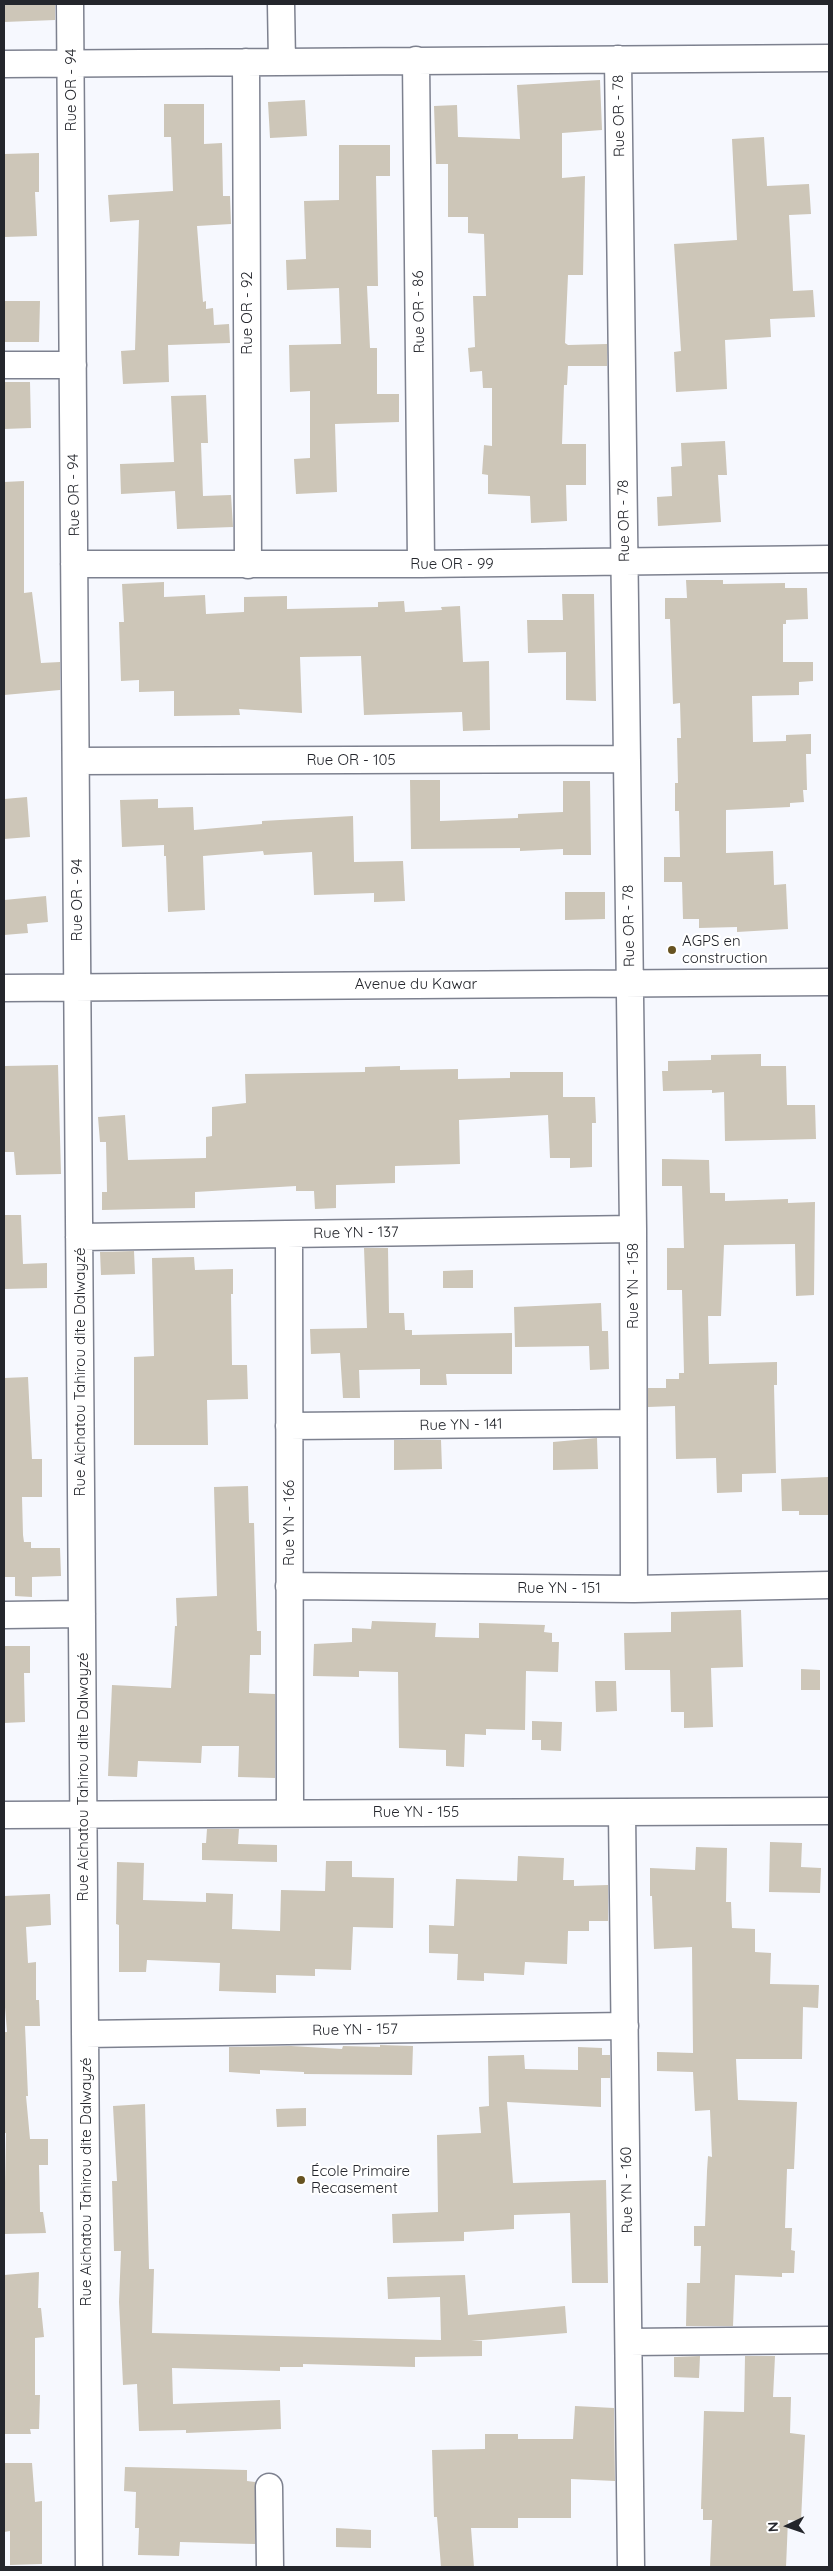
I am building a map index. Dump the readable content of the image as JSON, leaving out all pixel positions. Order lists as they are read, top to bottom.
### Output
{
  "streets": {
    "street": [
      "Rue OR - 94",
      "Rue OR - 78",
      "Rue OR - 86",
      "Rue OR - 92",
      "Rue OR - 99",
      "Rue OR - 105",
      "Avenue du Kawar",
      "Rue YN - 137",
      "Rue YN - 158",
      "Rue Aichatou Tahirou dite Dalwayzé",
      "Rue YN - 141",
      "Rue YN - 166",
      "Rue YN - 151",
      "Rue YN - 155",
      "Rue YN - 157",
      "Rue YN - 160"
    ]
  },
  "crossings": [
    ["Rue OR - 94", "Rue OR - 99"],
    ["Rue OR - 94", "Rue OR - 105"],
    ["Rue OR - 94", "Avenue du Kawar"],
    ["Rue OR - 94", "Rue Aichatou Tahirou dite Dalwayzé"],
    ["Rue OR - 78", "Rue OR - 99"],
    ["Rue OR - 78", "Rue OR - 105"],
    ["Rue OR - 78", "Avenue du Kawar"],
    ["Rue OR - 78", "Rue YN - 158"],
    ["Rue OR - 86", "Rue OR - 99"],
    ["Rue OR - 92", "Rue OR - 99"],
    ["Avenue du Kawar", "Rue YN - 158"],
    ["Avenue du Kawar", "Rue Aichatou Tahirou dite Dalwayzé"],
    ["Rue YN - 137", "Rue YN - 158"],
    ["Rue YN - 137", "Rue Aichatou Tahirou dite Dalwayzé"],
    ["Rue YN - 137", "Rue YN - 166"],
    ["Rue YN - 158", "Rue YN - 141"],
    ["Rue YN - 158", "Rue YN - 151"],
    ["Rue Aichatou Tahirou dite Dalwayzé", "Rue YN - 155"],
    ["Rue Aichatou Tahirou dite Dalwayzé", "Rue YN - 157"],
    ["Rue YN - 141", "Rue YN - 166"],
    ["Rue YN - 166", "Rue YN - 151"],
    ["Rue YN - 166", "Rue YN - 155"],
    ["Rue YN - 155", "Rue YN - 160"],
    ["Rue YN - 157", "Rue YN - 160"]
  ],
  "places": ["AGPS en construction", "École Primaire Recasement"],
  "north": "left"
}
